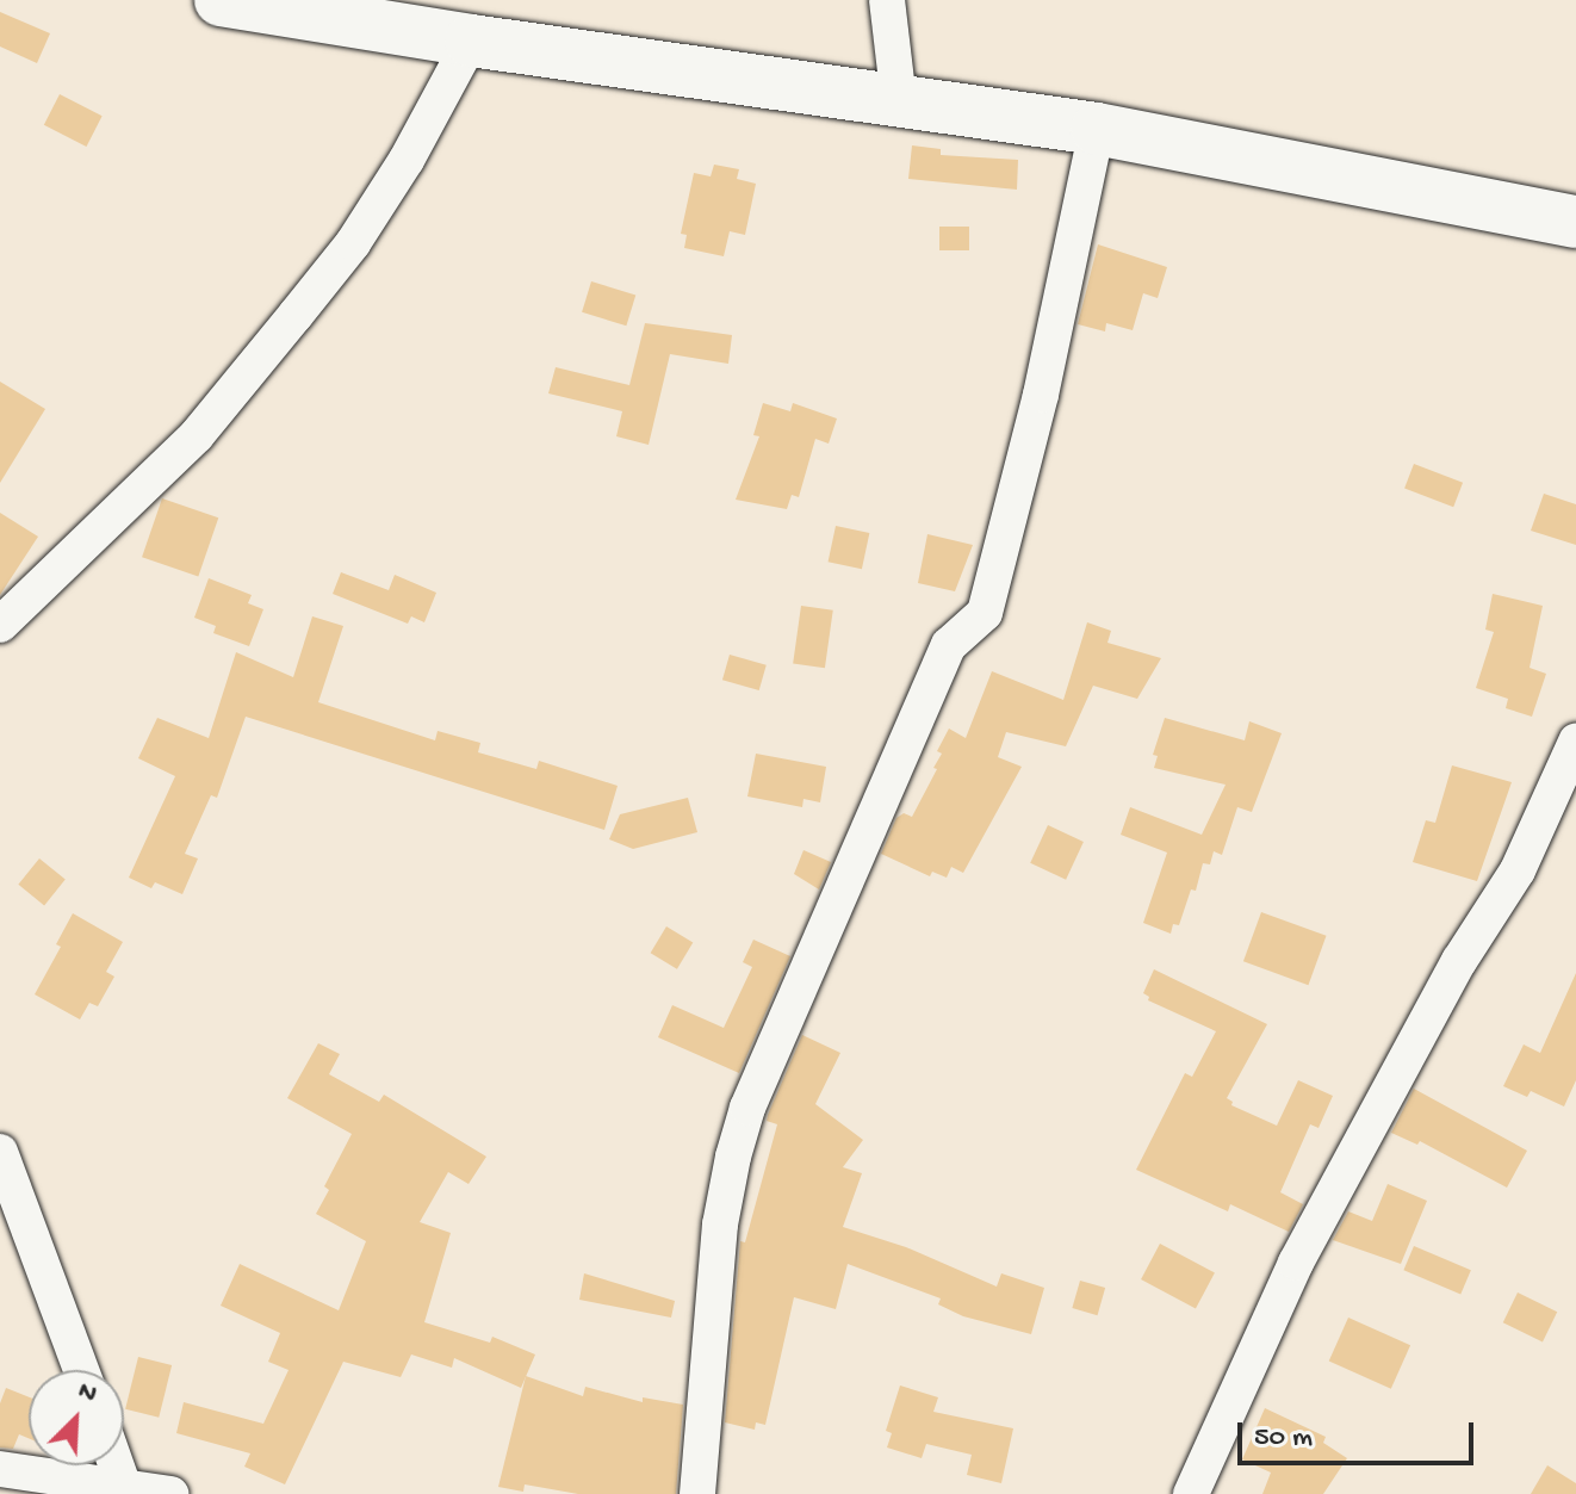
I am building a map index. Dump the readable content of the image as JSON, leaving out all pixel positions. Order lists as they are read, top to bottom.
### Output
{
  "scale_bar": "50 m",
  "north": "top right"
}
